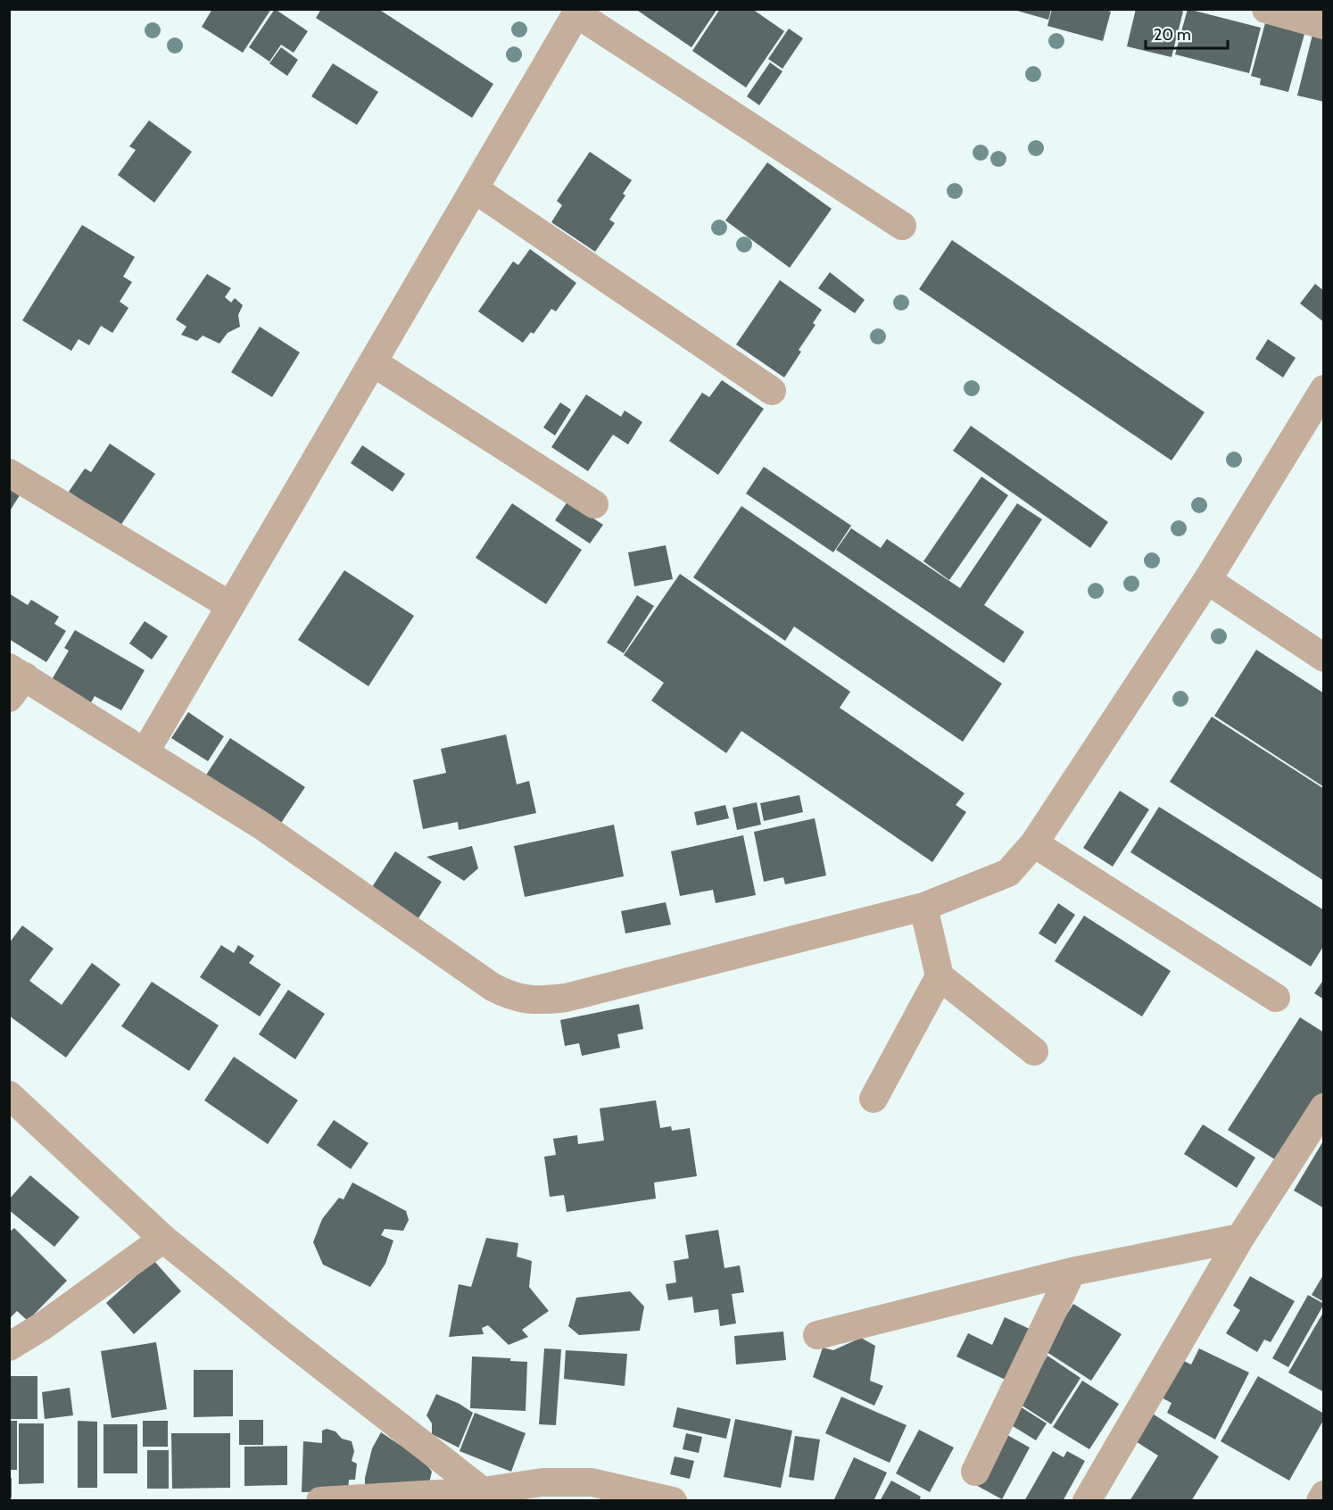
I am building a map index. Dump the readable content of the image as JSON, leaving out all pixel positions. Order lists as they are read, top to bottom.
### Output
{
  "scale_bar": "20 m"
}
